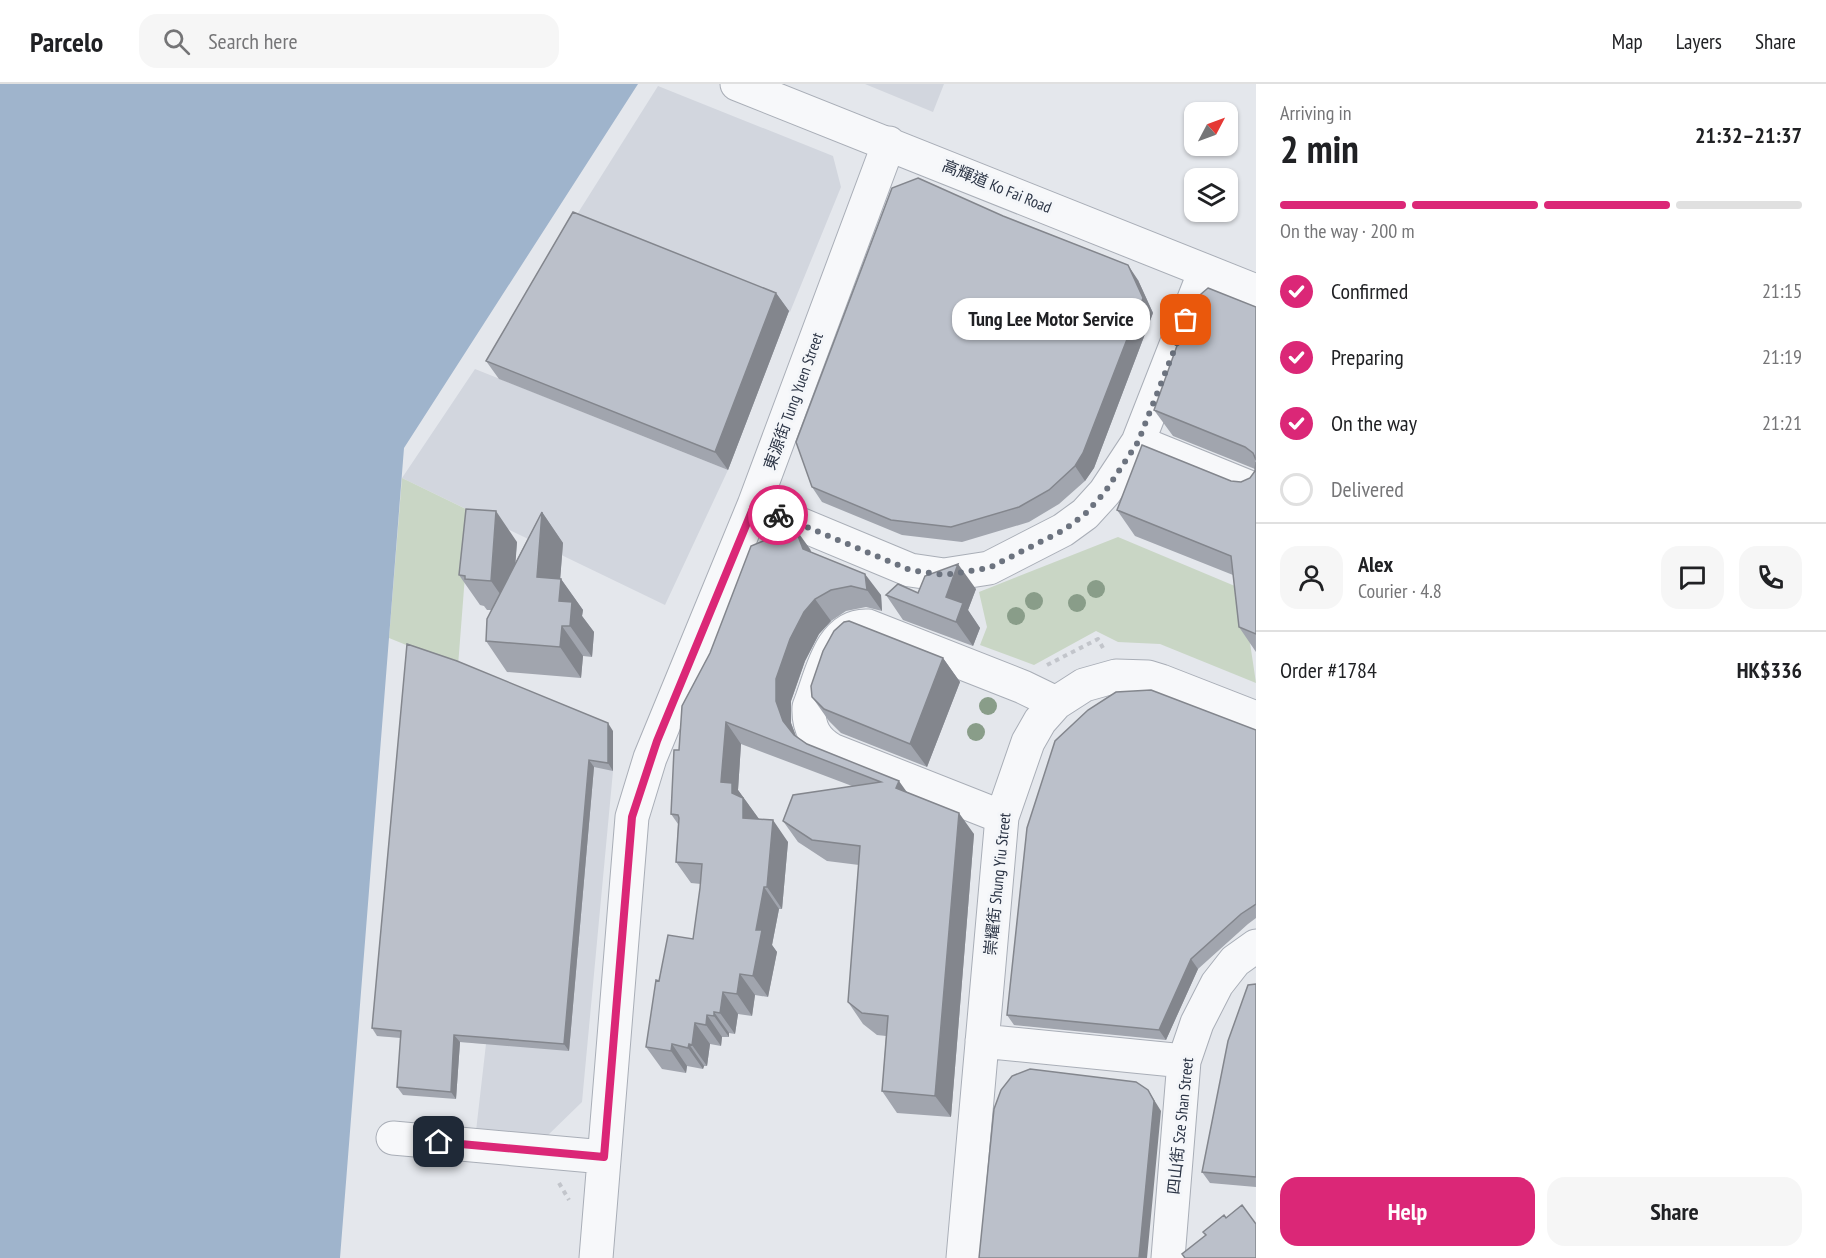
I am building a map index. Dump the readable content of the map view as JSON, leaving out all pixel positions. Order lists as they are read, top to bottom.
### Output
{
  "streets": {
    "street": [
      "高輝道 Ko Fai Road",
      "東源街 Tung Yuen Street",
      "崇耀街 Shung Yiu Street",
      "四山街 Sze Shan Street"
    ]
  },
  "crossings": [
    ["高輝道 Ko Fai Road", "東源街 Tung Yuen Street"]
  ],
  "places": ["Tung Lee Motor Service"],
  "north": "top right",
  "page": {
    "header": "Parcelo",
    "search": "Search here",
    "nav": ["Map", "Layers", "Share"],
    "heading": ["2 min", "Arriving in", "21:32–21:37"],
    "panel": [
      "Alex",
      "Courier · 4.8",
      "Order #1784",
      "HK$336"
    ],
    "bar": "On the way · 200 m",
    "list": [
      ["Confirmed", "21:15"],
      ["Preparing", "21:19"],
      ["On the way", "21:21"],
      "Delivered"
    ],
    "bubble": "Tung Lee Motor Service",
    "buttons": ["Help", "Share"]
  }
}
